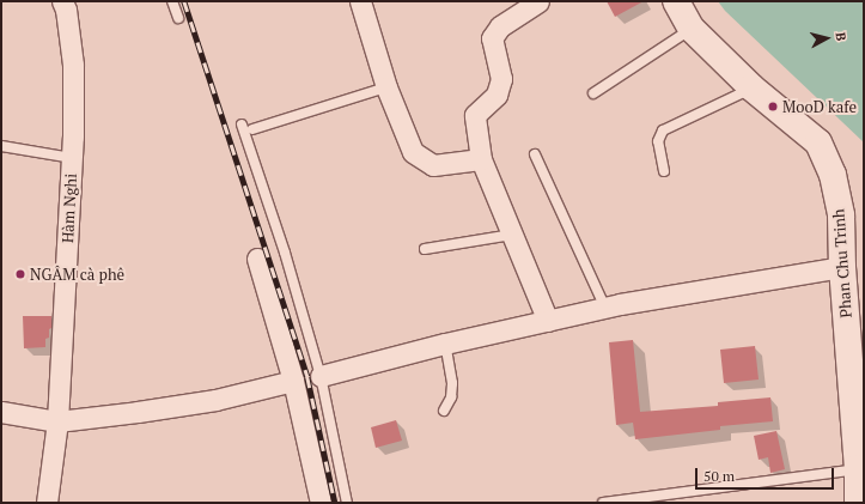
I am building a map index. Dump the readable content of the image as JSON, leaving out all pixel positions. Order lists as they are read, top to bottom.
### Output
{
  "streets": {
    "street": ["Hàm Nghi", "Phan Chu Trinh"]
  },
  "places": ["MooD kafe", "NGÂM cà phê"],
  "scale_bar": "50 m",
  "north": "right"
}
